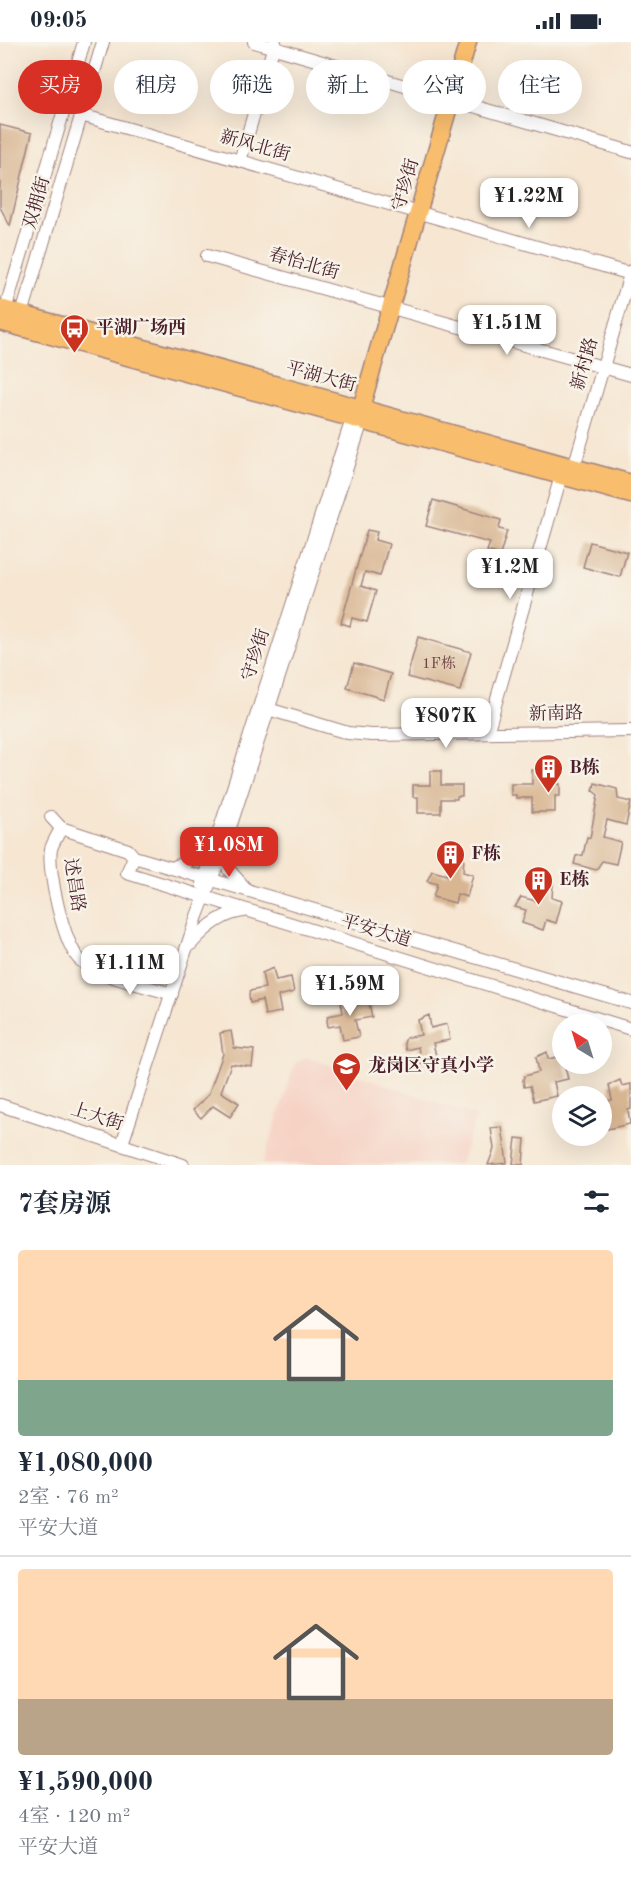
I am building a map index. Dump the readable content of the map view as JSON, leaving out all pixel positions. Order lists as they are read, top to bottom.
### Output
{
  "streets": {
    "main road": ["守珍街", "平湖大街"],
    "street": [
      "新风北街",
      "双拥街",
      "春怡北街",
      "新村路",
      "新南路",
      "述昌路",
      "平安大道",
      "上大街"
    ]
  },
  "crossings": [
    ["新风北街", "守珍街"],
    ["新风北街", "双拥街"],
    ["新风北街", "新村路"],
    ["守珍街", "春怡北街"],
    ["守珍街", "平湖大街"],
    ["守珍街", "新南路"],
    ["守珍街", "述昌路"],
    ["守珍街", "平安大道"],
    ["守珍街", "上大街"],
    ["双拥街", "平湖大街"],
    ["春怡北街", "新村路"],
    ["新村路", "平湖大街"],
    ["新村路", "新南路"],
    ["述昌路", "平安大道"]
  ],
  "places": {
    "bus stop": ["平湖广场西"],
    "building": ["B栋", "F栋", "E栋"],
    "school or university": ["龙岗区守真小学"]
  },
  "house_numbers": ["1F栋"],
  "north": "top left",
  "page": {
    "status": "09:05",
    "chip": [
      "买房",
      "租房",
      "筛选",
      "新上",
      "公寓",
      "住宅"
    ],
    "price": [
      "¥1.22M",
      "¥1.51M",
      "¥1.2M",
      "¥807K",
      "¥1.08M",
      "¥1.11M",
      "¥1.59M"
    ],
    "heading": "7套房源",
    "list": [
      {
        "name": "¥1,080,000",
        "note": "2室 · 76 m² · 平安大道"
      },
      {
        "name": "¥1,590,000",
        "note": "4室 · 120 m² · 平安大道"
      }
    ]
  }
}
